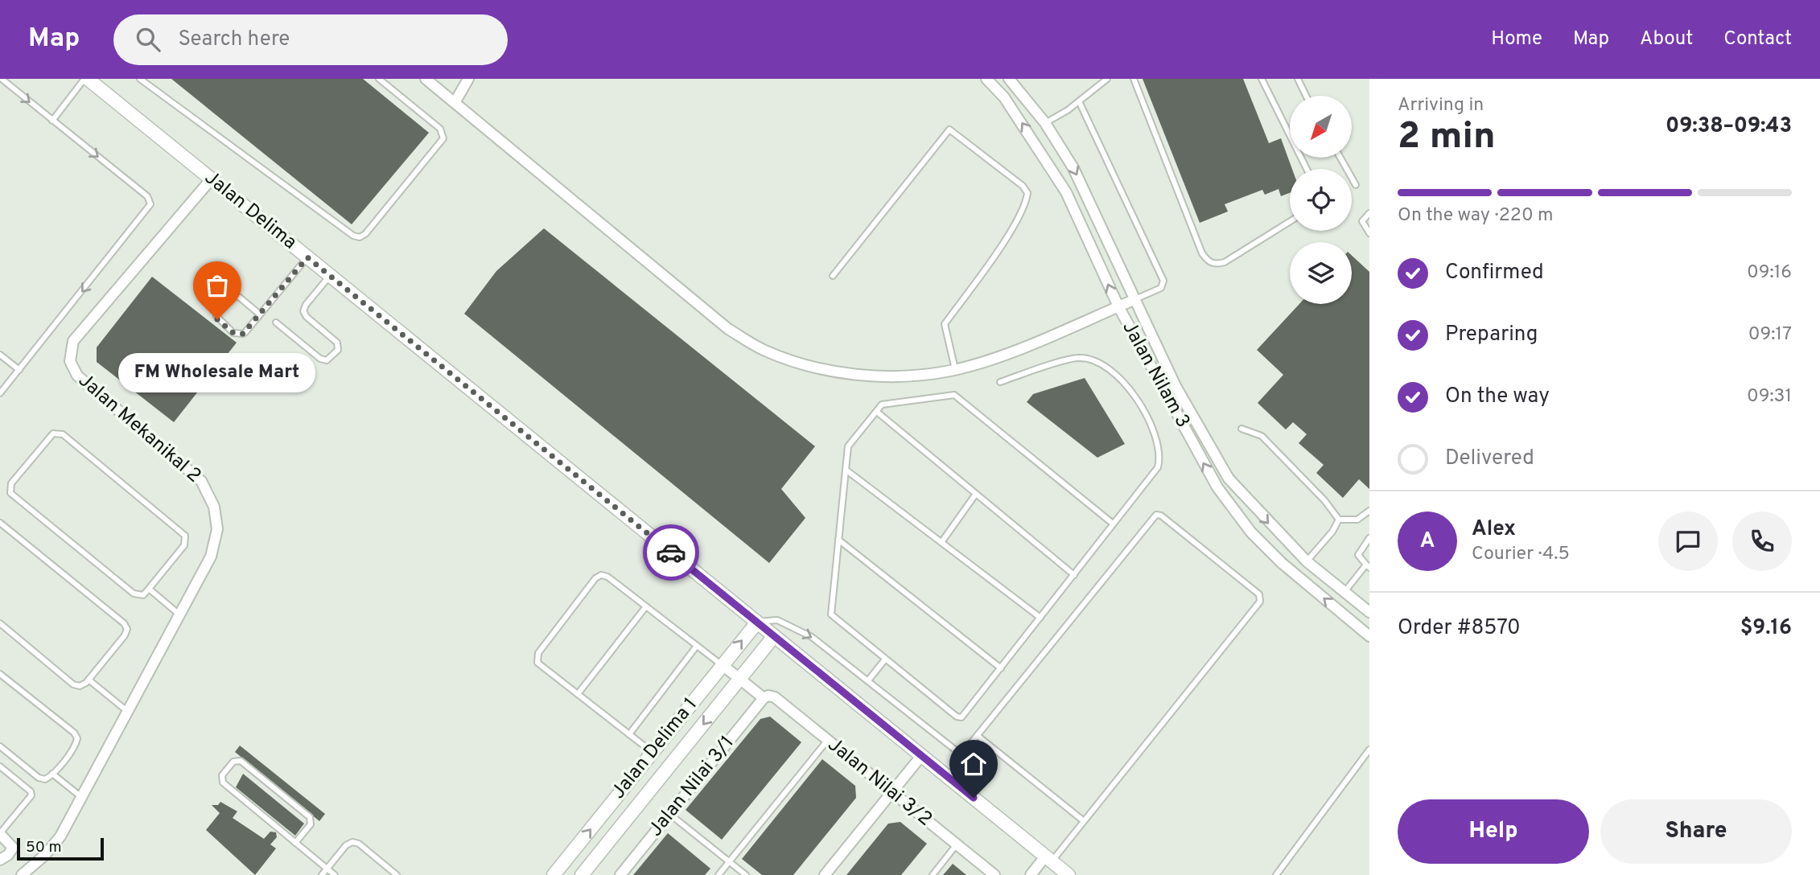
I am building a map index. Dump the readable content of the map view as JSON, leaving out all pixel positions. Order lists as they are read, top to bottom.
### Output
{
  "streets": {
    "street": [
      "Jalan Delima",
      "Jalan Nilam 3",
      "Jalan Mekanikal 2",
      "Jalan Delima 1",
      "Jalan Nilai 3/2",
      "Jalan Nilai 3/1"
    ]
  },
  "crossings": [
    ["Jalan Delima", "Jalan Mekanikal 2"],
    ["Jalan Delima", "Jalan Delima 1"],
    ["Jalan Delima 1", "Jalan Nilai 3/2"],
    ["Jalan Nilai 3/2", "Jalan Nilai 3/1"]
  ],
  "places": ["FM Wholesale Mart"],
  "scale_bar": "50 m",
  "north": "bottom left",
  "page": {
    "header": "Map",
    "search": "Search here",
    "nav": [
      "Home",
      "Map",
      "About",
      "Contact"
    ],
    "heading": ["2 min", "Arriving in", "09:38–09:43"],
    "panel": [
      "Alex",
      "Courier · 4.5",
      "Order #8570",
      "$9.16"
    ],
    "bar": "On the way · 220 m",
    "list": [
      ["Confirmed", "09:16"],
      ["Preparing", "09:17"],
      ["On the way", "09:31"],
      "Delivered"
    ],
    "bubble": "FM Wholesale Mart",
    "round": "A",
    "buttons": ["Help", "Share"],
    "scale": "50 m"
  }
}
